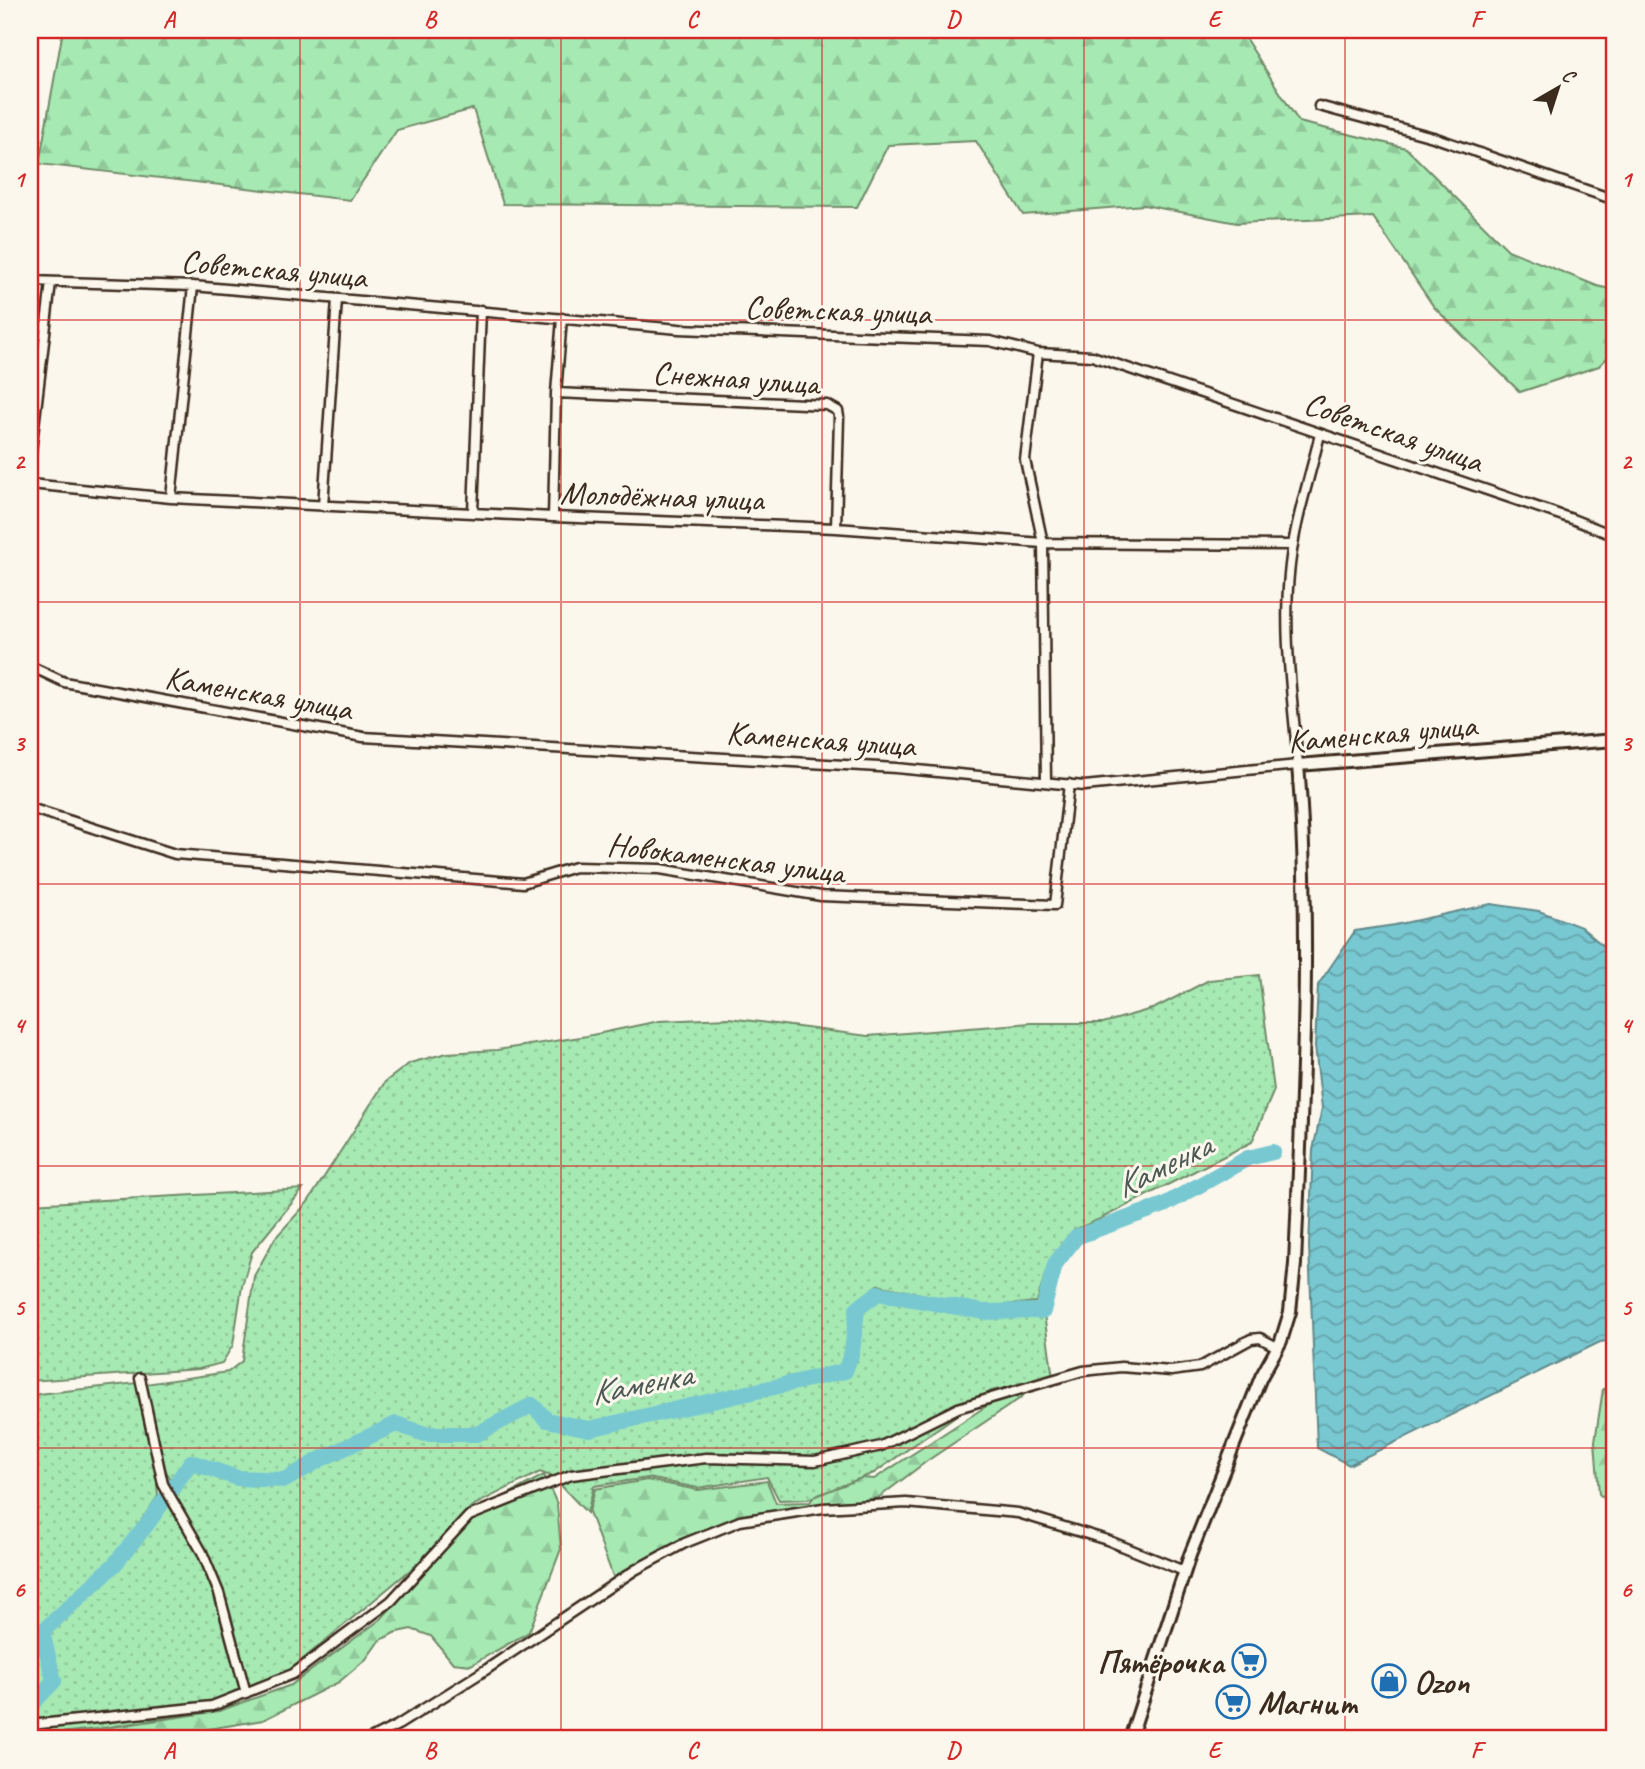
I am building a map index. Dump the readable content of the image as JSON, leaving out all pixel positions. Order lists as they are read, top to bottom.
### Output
{
  "streets": {
    "street": [
      "Советская улица",
      "Снежная улица",
      "Молодёжная улица",
      "Каменская улица",
      "Новокаменская улица"
    ]
  },
  "crossings": [
    ["Снежная улица", "Молодёжная улица"],
    ["Каменская улица", "Новокаменская улица"]
  ],
  "water": ["Каменка"],
  "places": {
    "supermarket": ["Пятёрочка", "Магнит"],
    "shop": ["Ozon"]
  },
  "north": "top right",
  "grid": {
    "columns": [
      "A",
      "B",
      "C",
      "D",
      "E",
      "F"
    ],
    "rows": [
      "1",
      "2",
      "3",
      "4",
      "5",
      "6"
    ]
  }
}
